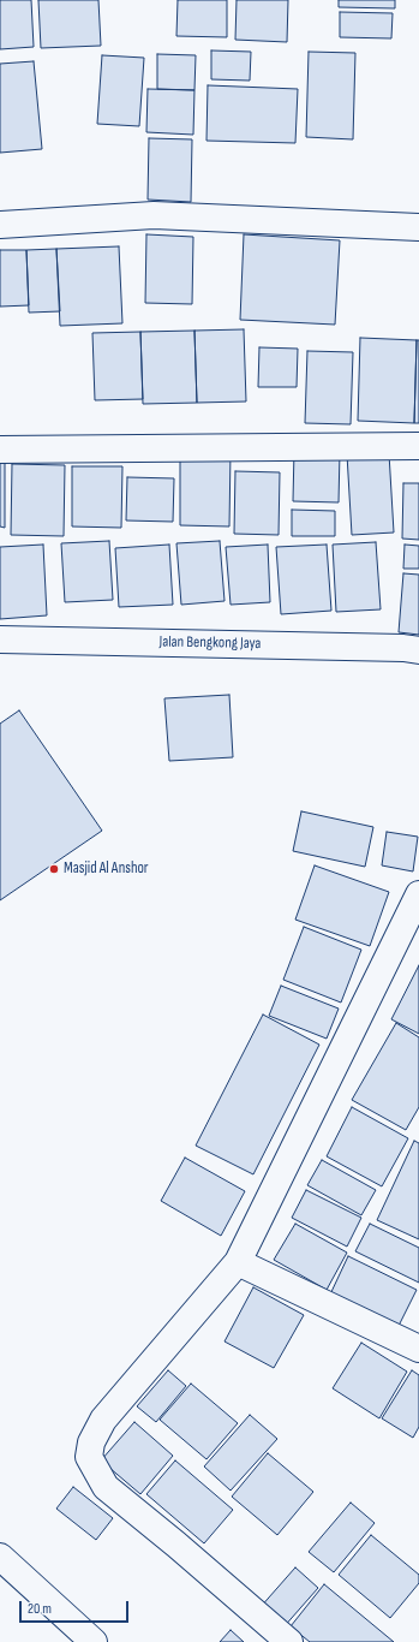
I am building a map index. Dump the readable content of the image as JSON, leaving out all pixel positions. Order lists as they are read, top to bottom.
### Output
{
  "streets": {
    "street": ["Jalan Bengkong Jaya"]
  },
  "places": ["Masjid Al Anshor"],
  "scale_bar": "20 m"
}
